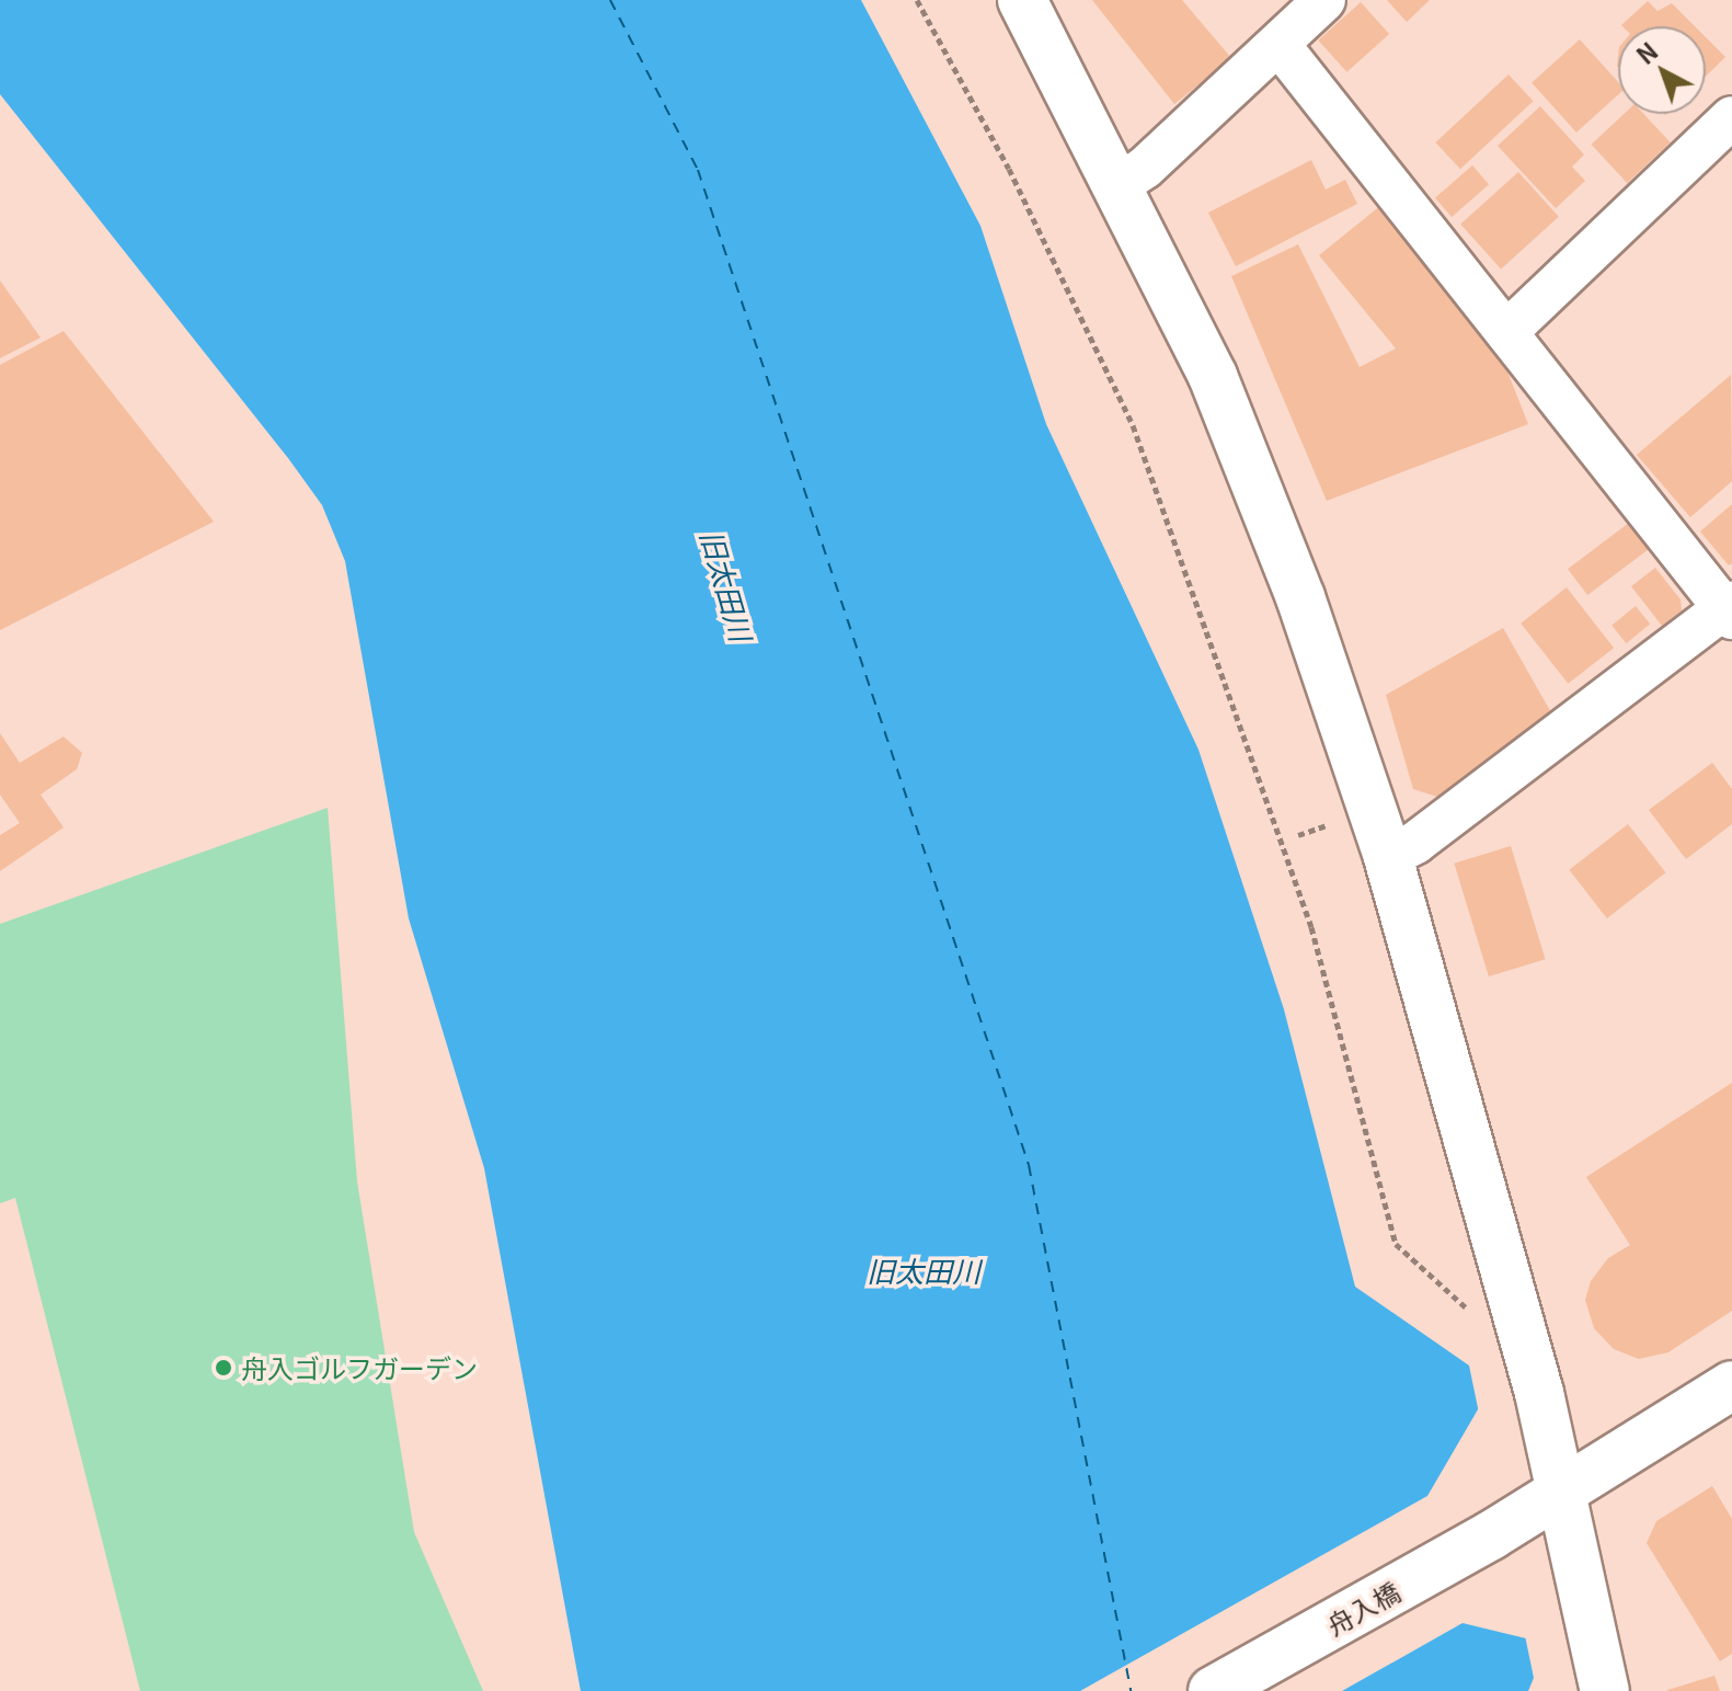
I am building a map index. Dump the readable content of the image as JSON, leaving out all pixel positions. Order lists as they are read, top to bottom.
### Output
{
  "streets": {
    "street": ["舟入橋"]
  },
  "water": ["旧太田川"],
  "places": ["舟入ゴルフガーデン"],
  "north": "top left"
}
